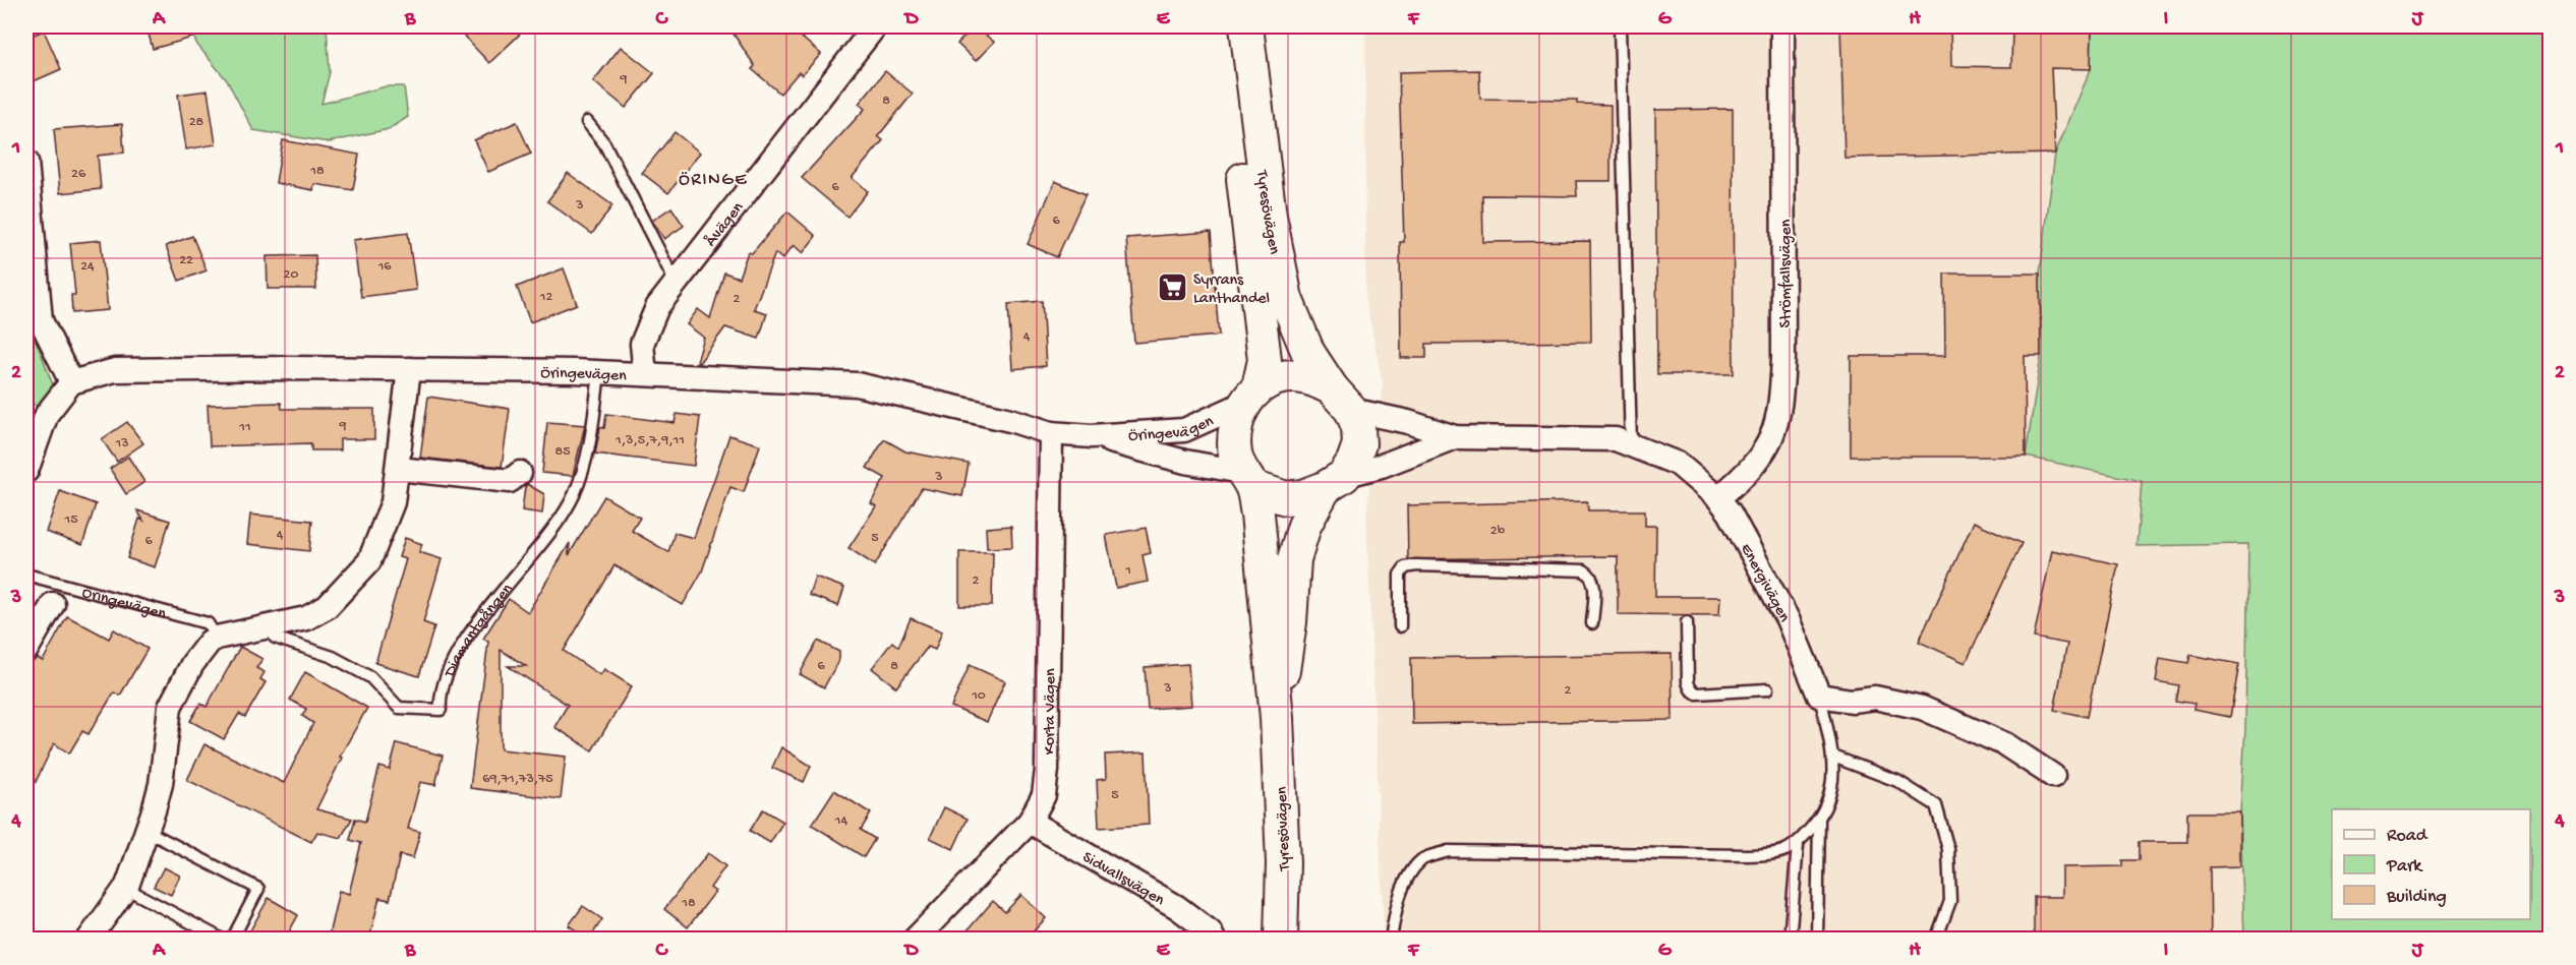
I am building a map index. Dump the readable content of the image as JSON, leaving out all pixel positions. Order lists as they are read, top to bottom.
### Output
{
  "streets": {
    "main road": ["Tyresövägen"],
    "street": [
      "Åvägen",
      "Strömfallsvägen",
      "Öringevägen",
      "Energivägen",
      "Korta Vägen",
      "Sidvallsvägen"
    ],
    "lane": ["Diamantgången"]
  },
  "crossings": [
    ["Tyresövägen", "Öringevägen"],
    ["Tyresövägen", "Energivägen"],
    ["Åvägen", "Öringevägen"],
    ["Strömfallsvägen", "Energivägen"],
    ["Öringevägen", "Energivägen"],
    ["Öringevägen", "Diamantgången"],
    ["Öringevägen", "Korta Vägen"],
    ["Korta Vägen", "Sidvallsvägen"]
  ],
  "districts": ["ÖRINGE"],
  "places": {
    "supermarket": ["Syrrans Lanthandel"]
  },
  "house_numbers": [
    "9",
    "8",
    "28",
    "18",
    "26",
    "6",
    "3",
    "6",
    "22",
    "24",
    "16",
    "20",
    "12",
    "2",
    "4",
    "9",
    "11",
    "1,3,5,7,9,11",
    "13",
    "85",
    "3",
    "15",
    "2b",
    "4",
    "5",
    "6",
    "1",
    "2",
    "6",
    "8",
    "3",
    "2",
    "10",
    "69,71,73,75",
    "5",
    "14",
    "18"
  ],
  "legend": ["Road", "Park", "Building"],
  "grid": {
    "columns": [
      "A",
      "B",
      "C",
      "D",
      "E",
      "F",
      "G",
      "H",
      "I",
      "J"
    ],
    "rows": [
      "1",
      "2",
      "3",
      "4"
    ]
  }
}
